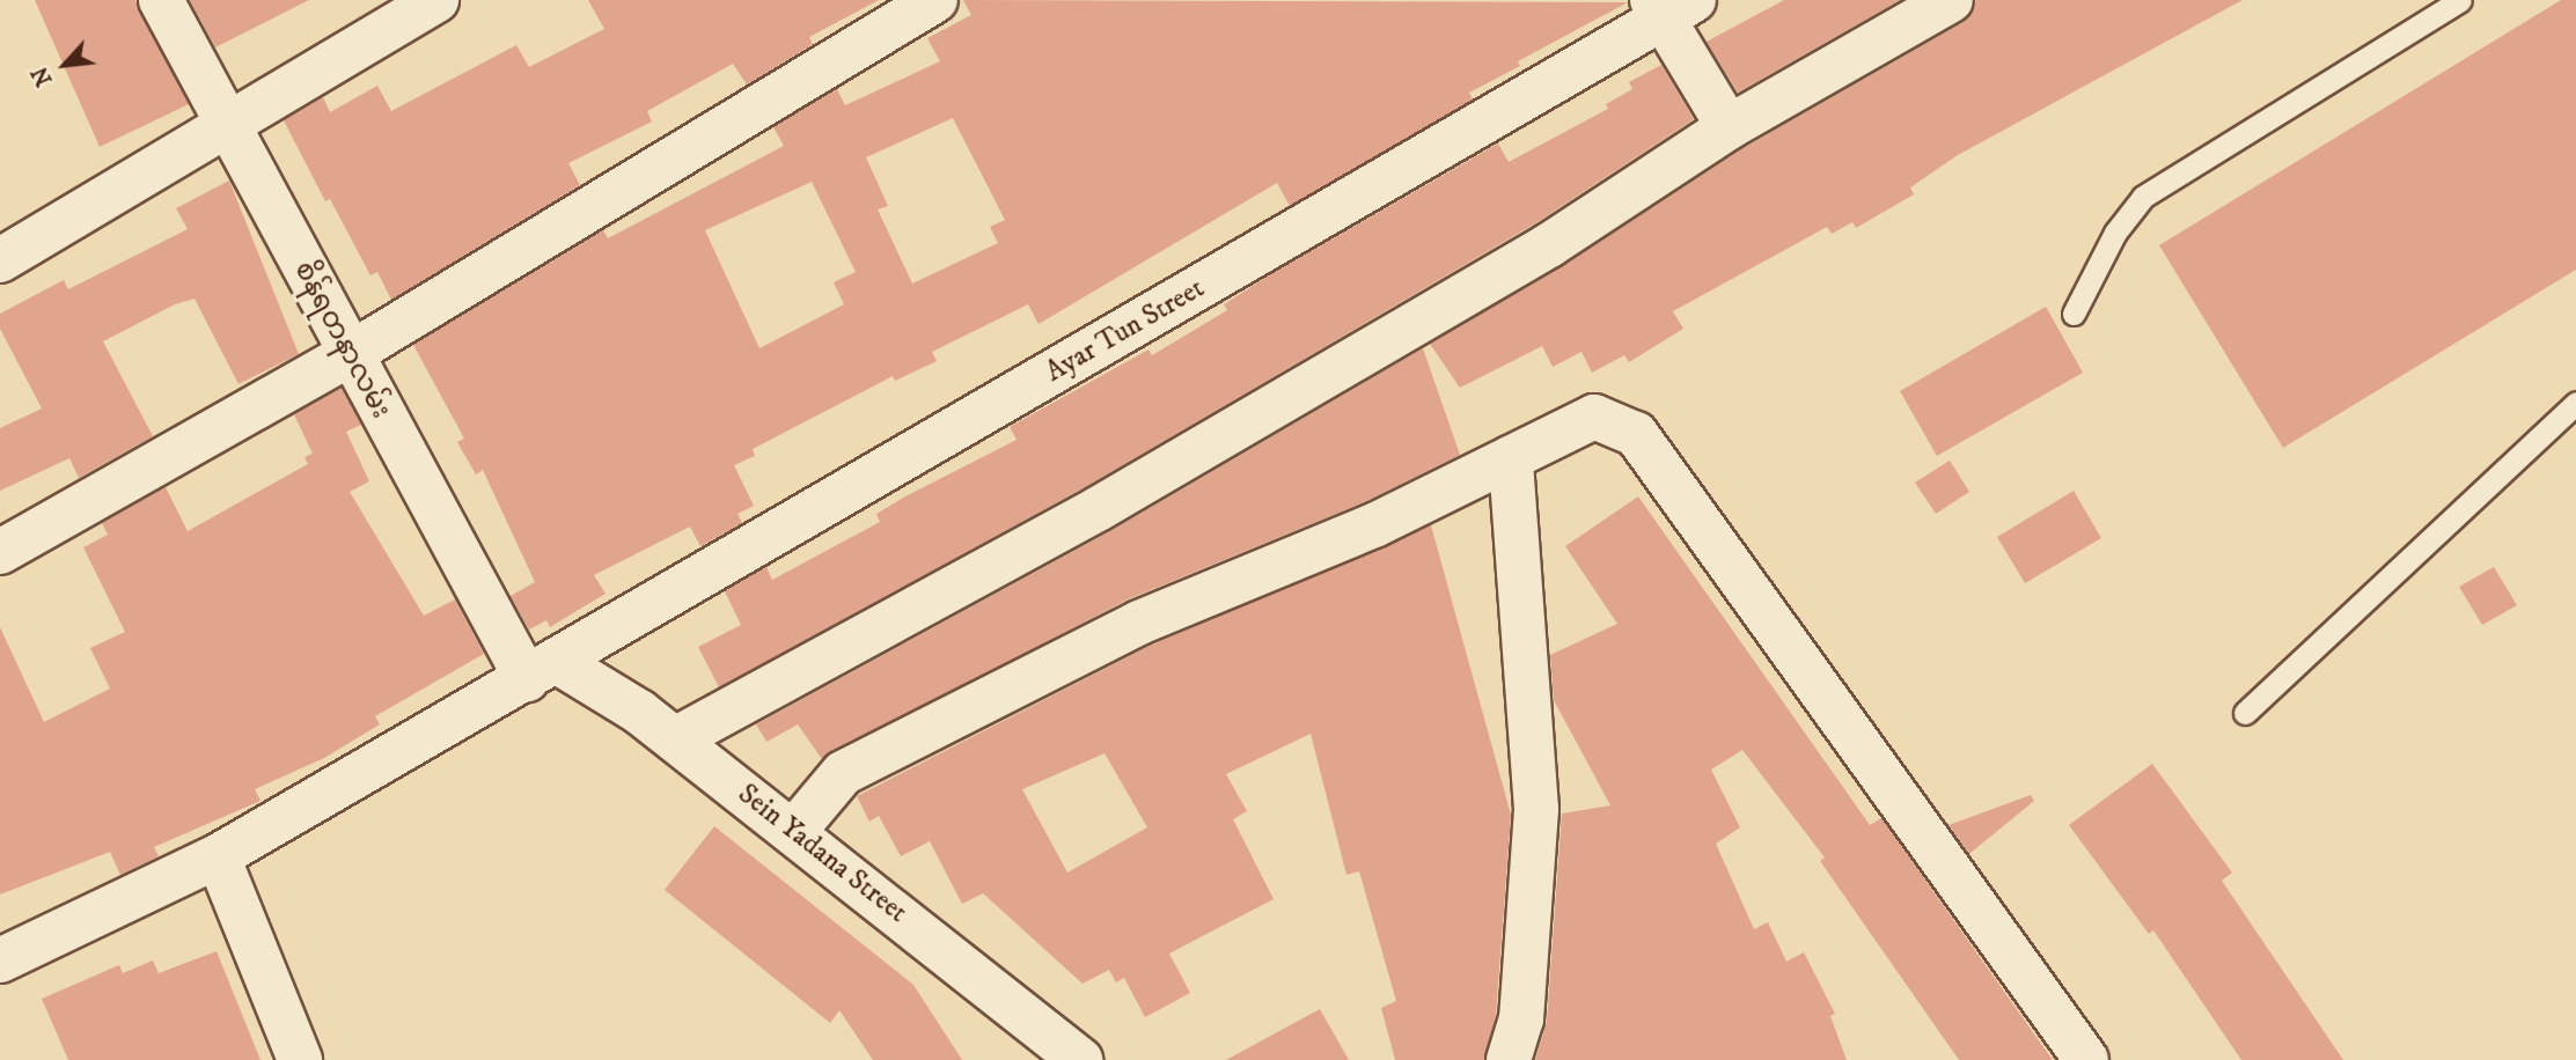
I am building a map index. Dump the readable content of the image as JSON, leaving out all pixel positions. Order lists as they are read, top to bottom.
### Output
{
  "streets": {
    "street": ["Ayar Tun Street", "စိန်ရတနာလမ်း", "Sein Yadana Street"]
  },
  "crossings": [
    ["Ayar Tun Street", "စိန်ရတနာလမ်း"],
    ["Ayar Tun Street", "Sein Yadana Street"],
    ["စိန်ရတနာလမ်း", "Sein Yadana Street"]
  ],
  "north": "bottom left"
}
